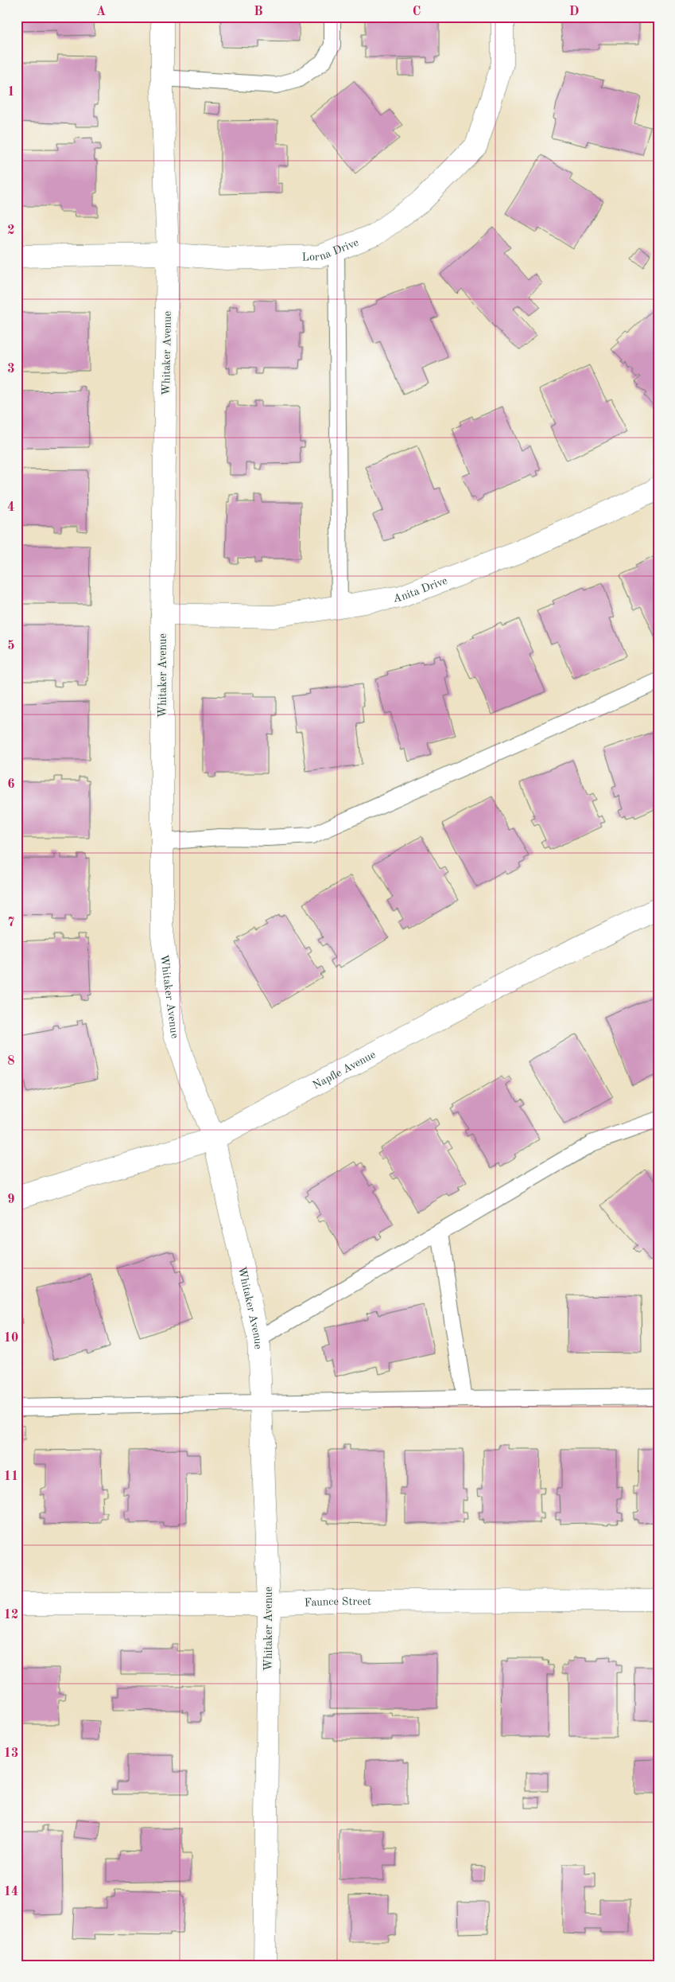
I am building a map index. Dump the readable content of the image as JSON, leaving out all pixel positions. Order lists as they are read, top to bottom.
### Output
{
  "streets": {
    "street": [
      "Lorna Drive",
      "Whitaker Avenue",
      "Anita Drive",
      "Napfle Avenue",
      "Faunce Street"
    ]
  },
  "crossings": [
    ["Lorna Drive", "Whitaker Avenue"],
    ["Whitaker Avenue", "Anita Drive"],
    ["Whitaker Avenue", "Napfle Avenue"],
    ["Whitaker Avenue", "Faunce Street"]
  ],
  "grid": {
    "columns": [
      "A",
      "B",
      "C",
      "D"
    ],
    "rows": [
      "1",
      "2",
      "3",
      "4",
      "5",
      "6",
      "7",
      "8",
      "9",
      "10",
      "11",
      "12",
      "13",
      "14"
    ]
  }
}
